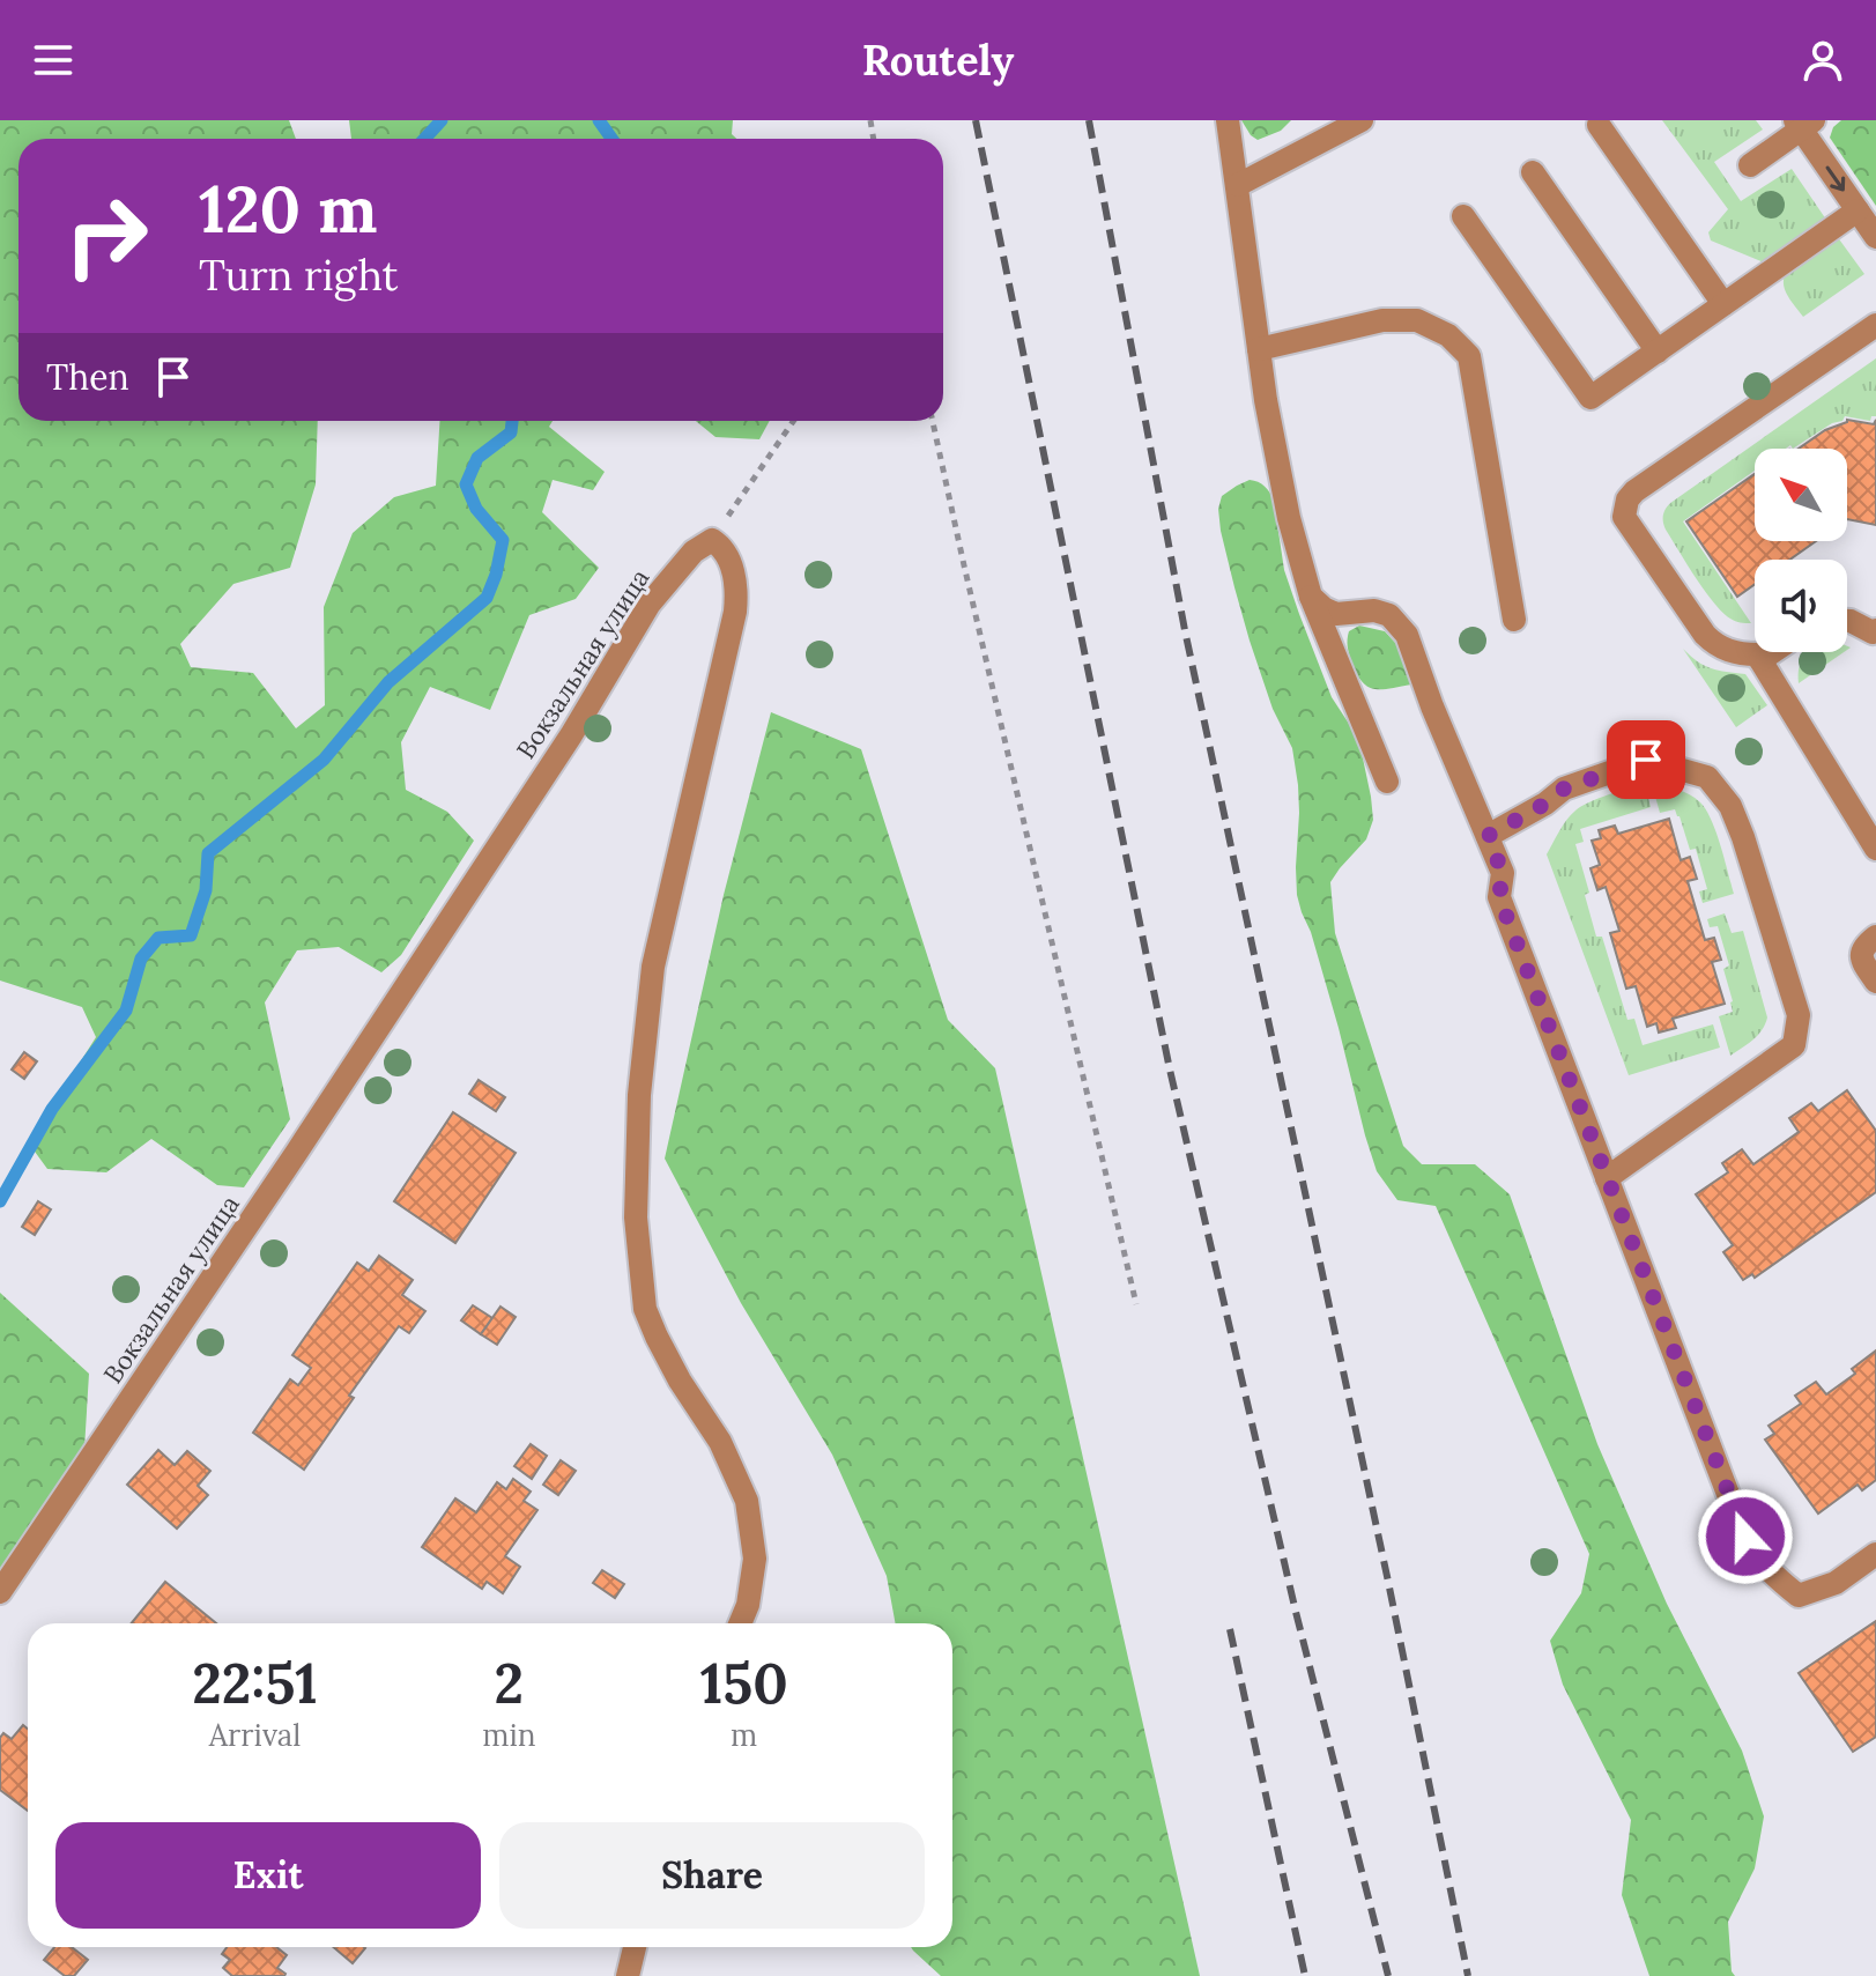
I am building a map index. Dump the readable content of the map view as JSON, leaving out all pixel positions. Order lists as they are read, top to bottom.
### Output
{
  "streets": {
    "street": ["Вокзальная улица"]
  },
  "north": "top left",
  "page": {
    "header": "Routely",
    "turn": ["120 m", "Turn right"],
    "then": "Then",
    "eta": [
      "22:51",
      "Arrival",
      "2",
      "min",
      "150",
      "m"
    ],
    "buttons": ["Exit", "Share"]
  }
}
